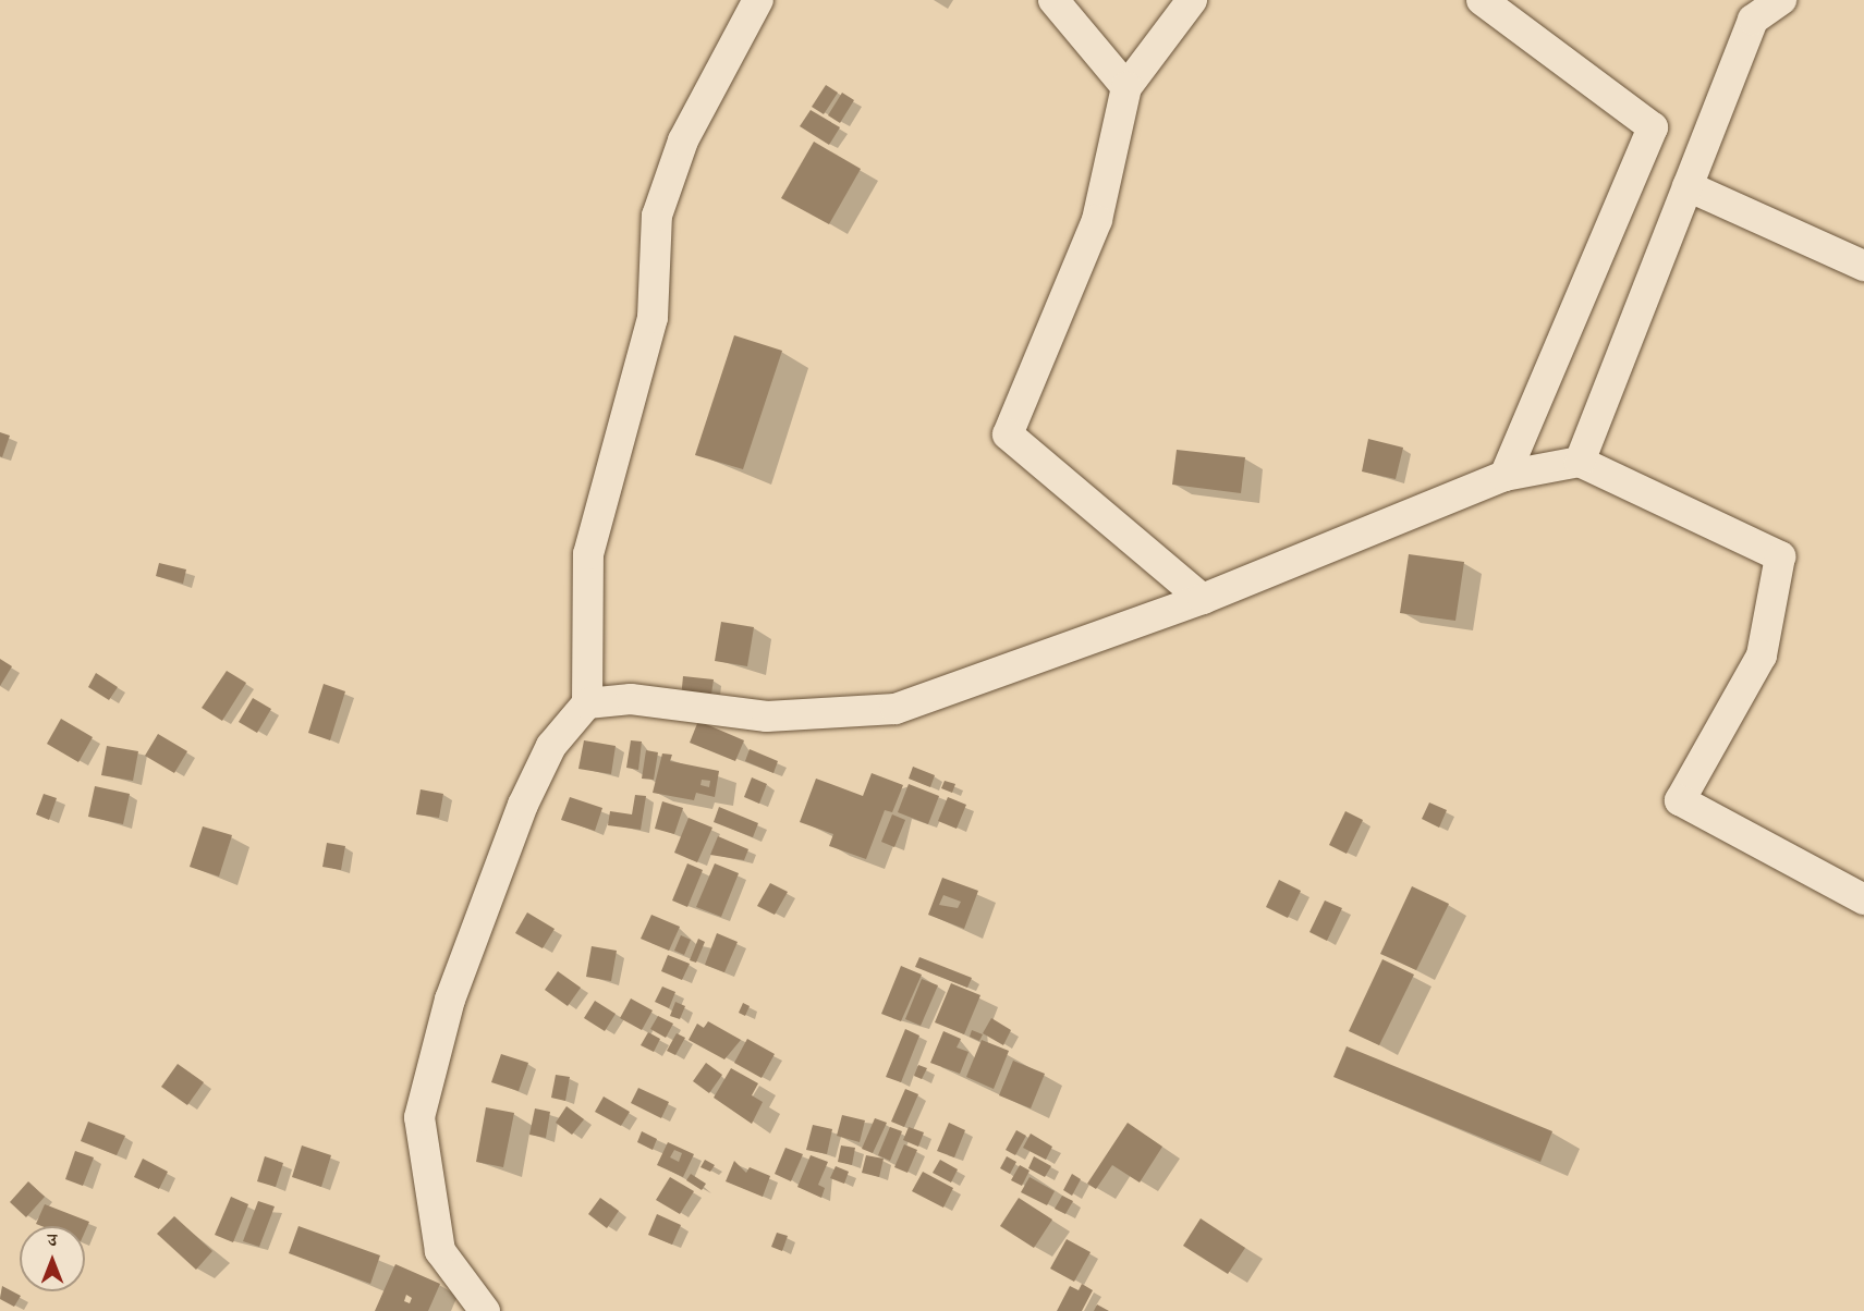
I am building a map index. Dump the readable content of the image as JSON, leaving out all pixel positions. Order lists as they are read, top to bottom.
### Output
{
  "north": "top"
}
